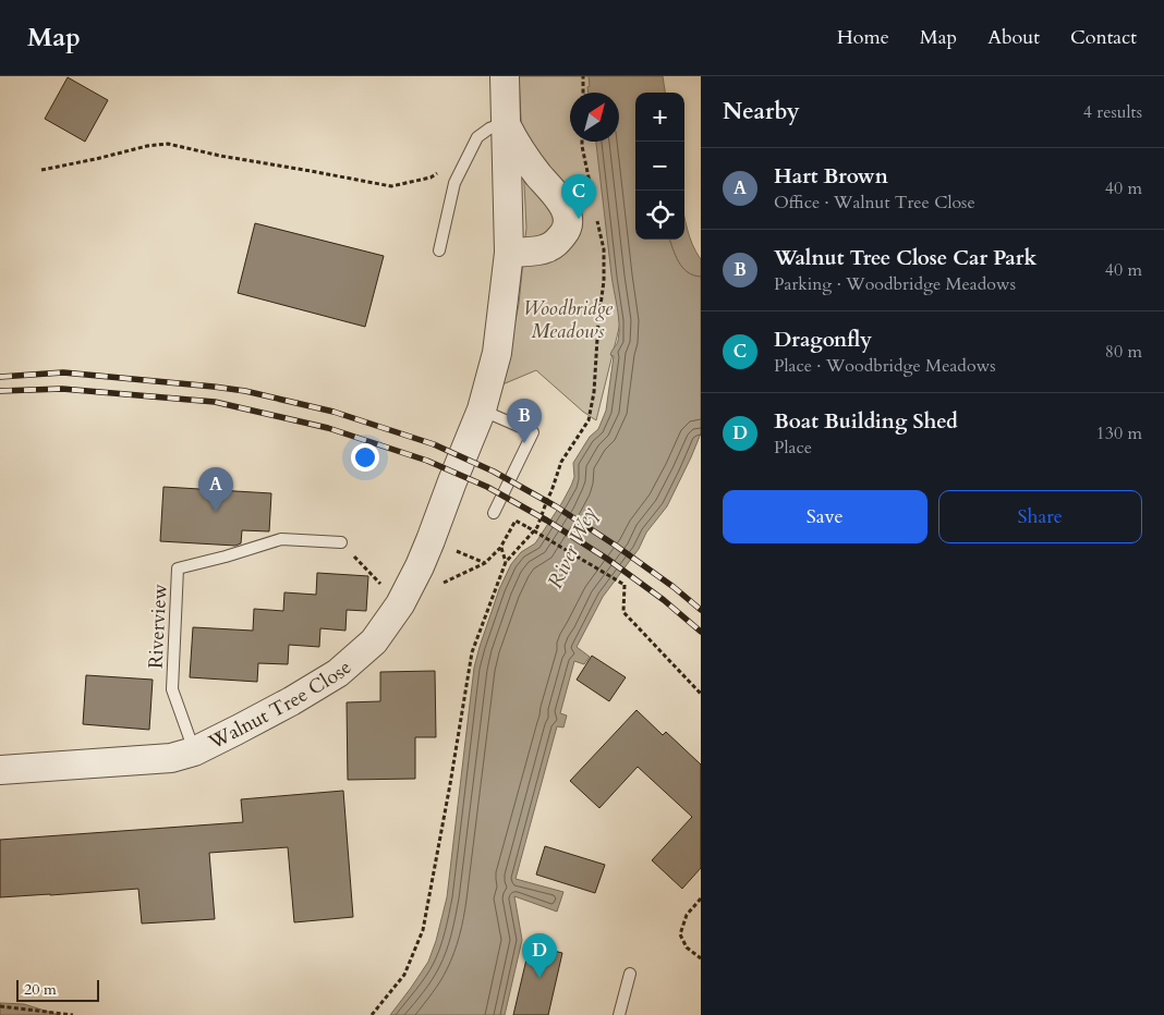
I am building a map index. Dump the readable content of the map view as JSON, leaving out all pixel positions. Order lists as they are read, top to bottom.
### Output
{
  "streets": {
    "street": ["Walnut Tree Close"],
    "lane": ["Riverview"]
  },
  "crossings": [
    ["Riverview", "Walnut Tree Close"]
  ],
  "water": ["River Wey"],
  "parks": ["Woodbridge Meadows"],
  "scale_bar": "20 m",
  "north": "top right",
  "page": {
    "header": "Map",
    "nav": [
      "Home",
      "Map",
      "About",
      "Contact"
    ],
    "heading": ["Nearby", "4 results"],
    "map_buttons": ["+", "−"],
    "list": [
      {
        "mark": "A",
        "name": "Hart Brown",
        "note": "Office · Walnut Tree Close",
        "value": "40 m"
      },
      {
        "mark": "B",
        "name": "Walnut Tree Close Car Park",
        "note": "Parking · Woodbridge Meadows",
        "value": "40 m"
      },
      {
        "mark": "C",
        "name": "Dragonfly",
        "note": "Place · Woodbridge Meadows",
        "value": "80 m"
      },
      {
        "mark": "D",
        "name": "Boat Building Shed",
        "note": "Place",
        "value": "130 m"
      }
    ],
    "pins": [
      "C",
      "B",
      "A",
      "D"
    ],
    "buttons": ["Save", "Share"],
    "scale": "20 m"
  }
}
